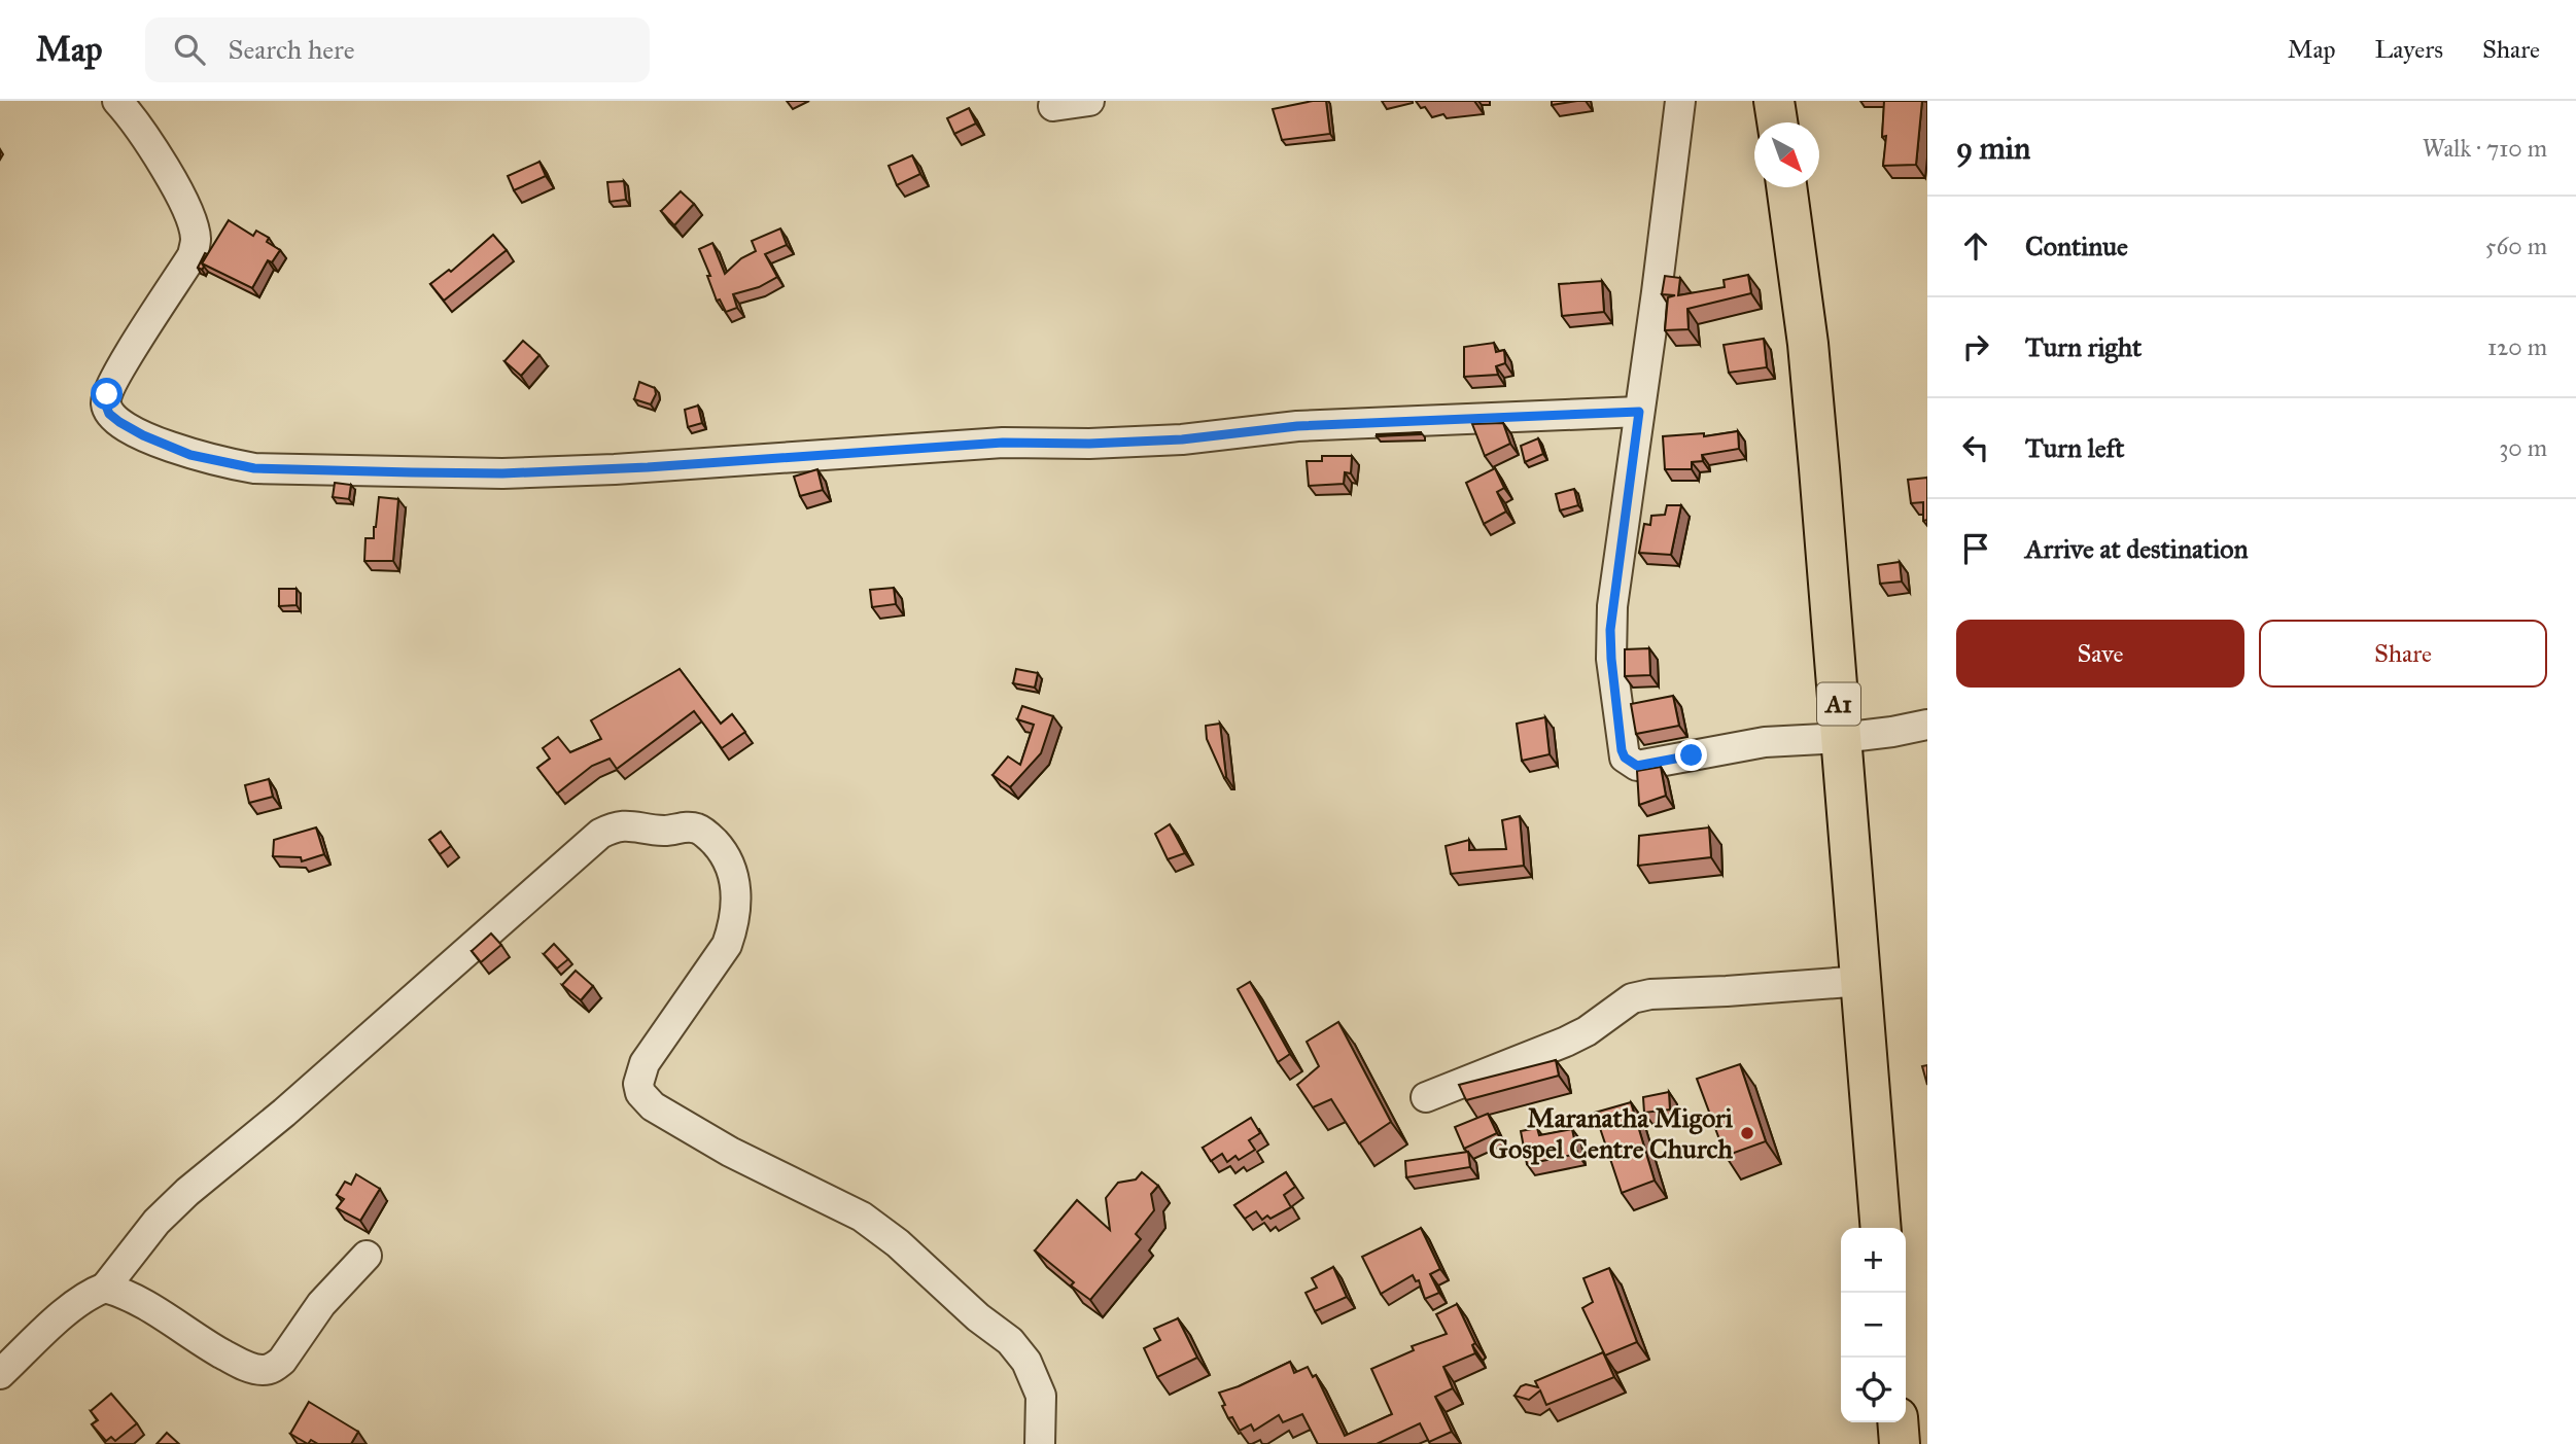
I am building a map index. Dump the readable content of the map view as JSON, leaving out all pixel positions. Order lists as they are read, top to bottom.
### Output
{
  "streets": {
    "highway": ["A1"]
  },
  "places": ["Maranatha Migori Gospel Centre Church"],
  "north": "bottom right",
  "page": {
    "header": "Map",
    "search": "Search here",
    "nav": ["Map", "Layers", "Share"],
    "heading": ["9 min", "Walk · 710 m"],
    "list": [
      ["Continue", "560 m"],
      ["Turn right", "120 m"],
      ["Turn left", "30 m"],
      "Arrive at destination"
    ],
    "buttons": ["Save", "Share"],
    "map_buttons": ["+", "−"]
  }
}
